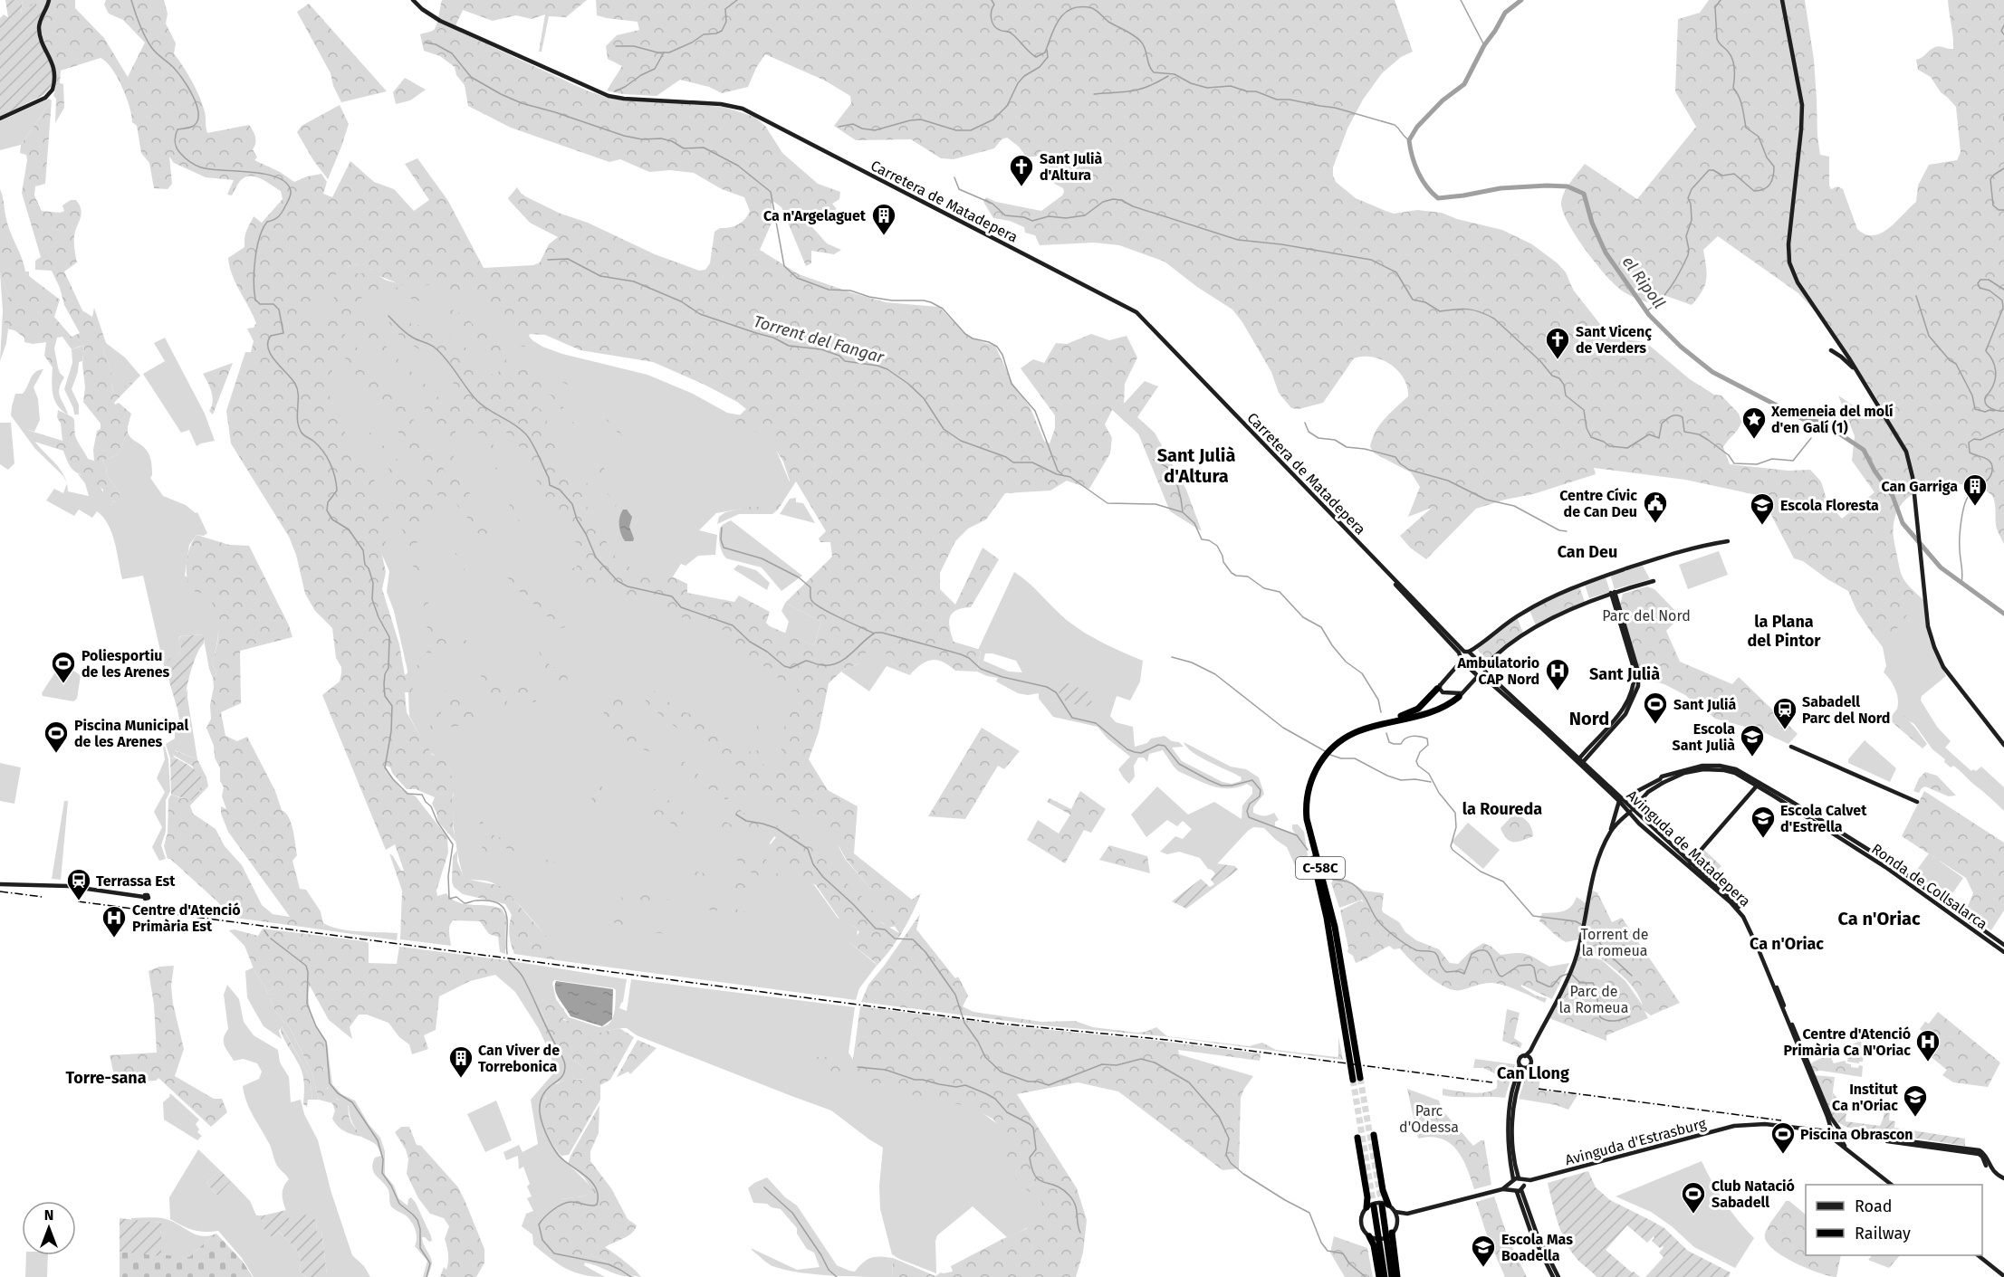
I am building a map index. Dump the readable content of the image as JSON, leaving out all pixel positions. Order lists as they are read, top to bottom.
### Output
{
  "streets": {
    "highway": ["C-58C"],
    "street": [
      "Carretera de Matadepera",
      "Avinguda de Matadepera",
      "Ronda de Collsalarca",
      "Avinguda d'Estrasburg"
    ]
  },
  "crossings": [
    ["Carretera de Matadepera", "Avinguda de Matadepera"],
    ["Avinguda de Matadepera", "C-58C"],
    ["Avinguda de Matadepera", "Ronda de Collsalarca"]
  ],
  "districts": [
    "Sant Julià d'Altura",
    "Can Deu",
    "la Plana del Pintor",
    "Sant Julià",
    "Nord",
    "la Roureda",
    "Ca n'Oriac",
    "Ca n'Oriac",
    "Can Llong",
    "Torre-sana"
  ],
  "water": ["el Ripoll", "Torrent del Fangar"],
  "parks": [
    "Parc del Nord",
    "Torrent de la romeua",
    "Parc de la Romeua",
    "Parc d'Odessa"
  ],
  "places": {
    "church": ["Sant Julià d'Altura", "Sant Vicenç de Verders"],
    "building": ["Ca n'Argelaguet", "Can Garriga", "Can Viver de Torrebonica"],
    "place": ["Xemeneia del molí d'en Galí (1)"],
    "public building": ["Centre Cívic de Can Deu"],
    "school or university": [
      "Escola Floresta",
      "Escola Sant Julià",
      "Escola Calvet d'Estrella",
      "Institut Ca n'Oriac",
      "Escola Mas Boadella"
    ],
    "sports": [
      "Poliesportiu de les Arenes",
      "Sant Juliá",
      "Piscina Municipal de les Arenes",
      "Piscina Obrascon",
      "Club Natació Sabadell"
    ],
    "hospital": ["Ambulatorio CAP Nord", "Centre d'Atenció Primària Est", "Centre d'Atenció Primària Ca N'Oriac"],
    "station": ["Sabadell Parc del Nord", "Terrassa Est"]
  },
  "legend": ["Road", "Railway"],
  "north": "top"
}
